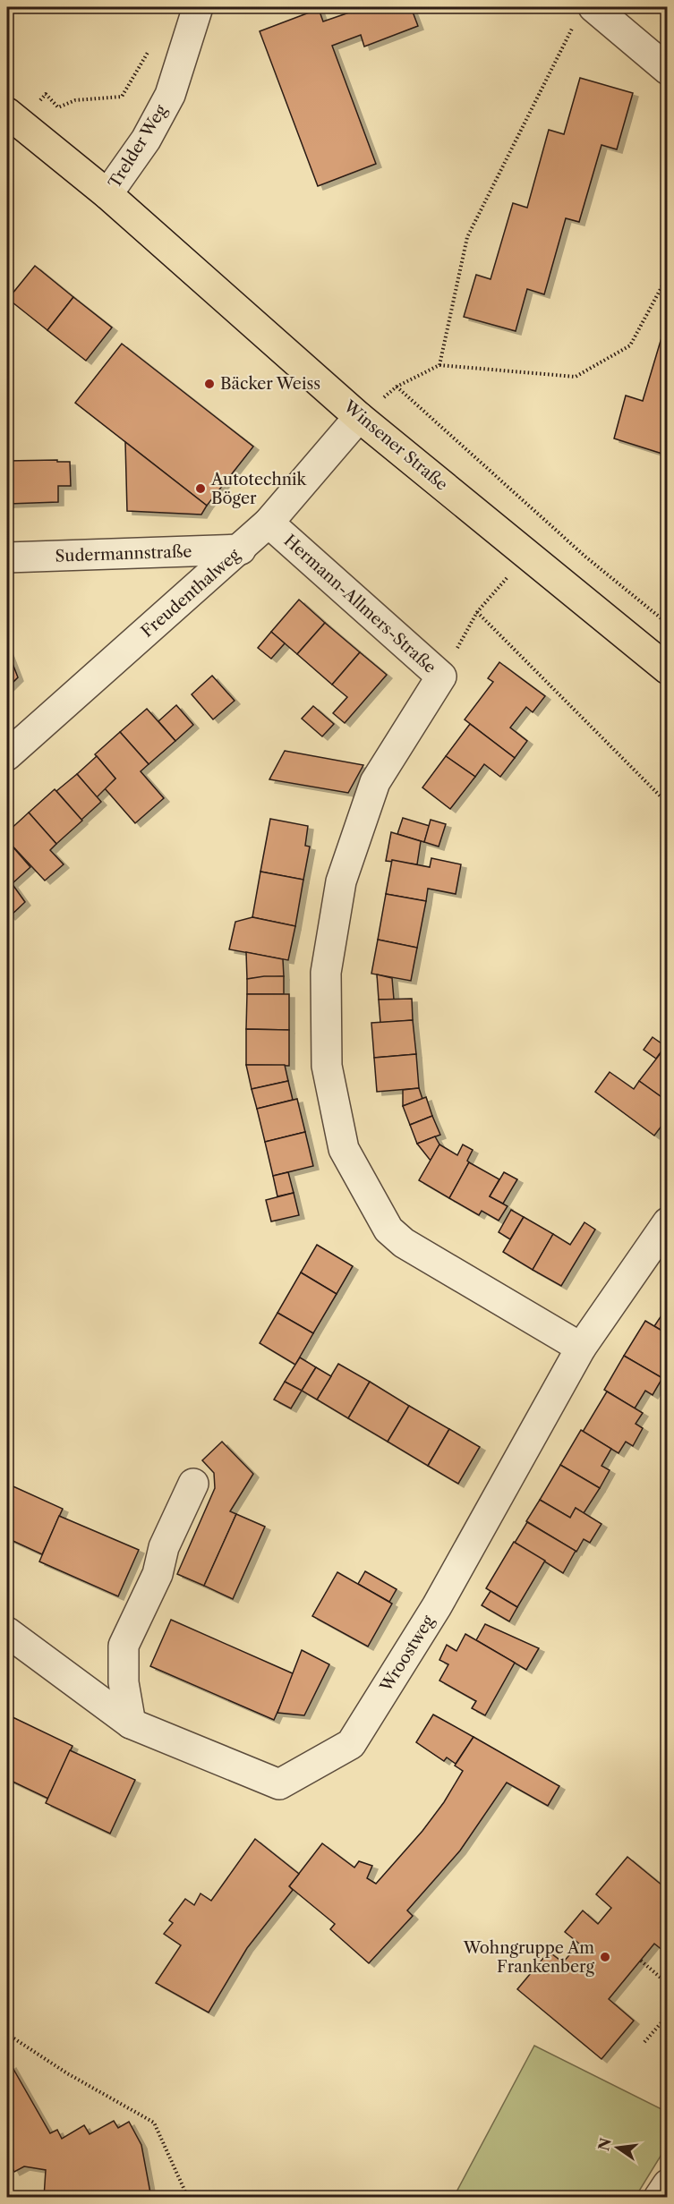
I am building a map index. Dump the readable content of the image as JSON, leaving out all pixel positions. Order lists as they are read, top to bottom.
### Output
{
  "streets": {
    "main road": ["Winsener Straße"],
    "street": [
      "Trelder Weg",
      "Sudermannstraße",
      "Freudenthalweg",
      "Hermann-Allmers-Straße",
      "Wroostweg"
    ]
  },
  "crossings": [
    ["Trelder Weg", "Winsener Straße"],
    ["Winsener Straße", "Freudenthalweg"],
    ["Sudermannstraße", "Freudenthalweg"],
    ["Freudenthalweg", "Hermann-Allmers-Straße"],
    ["Hermann-Allmers-Straße", "Wroostweg"]
  ],
  "places": ["Bäcker Weiss", "Autotechnik Böger", "Wohngruppe Am Frankenberg"],
  "north": "left"
}
